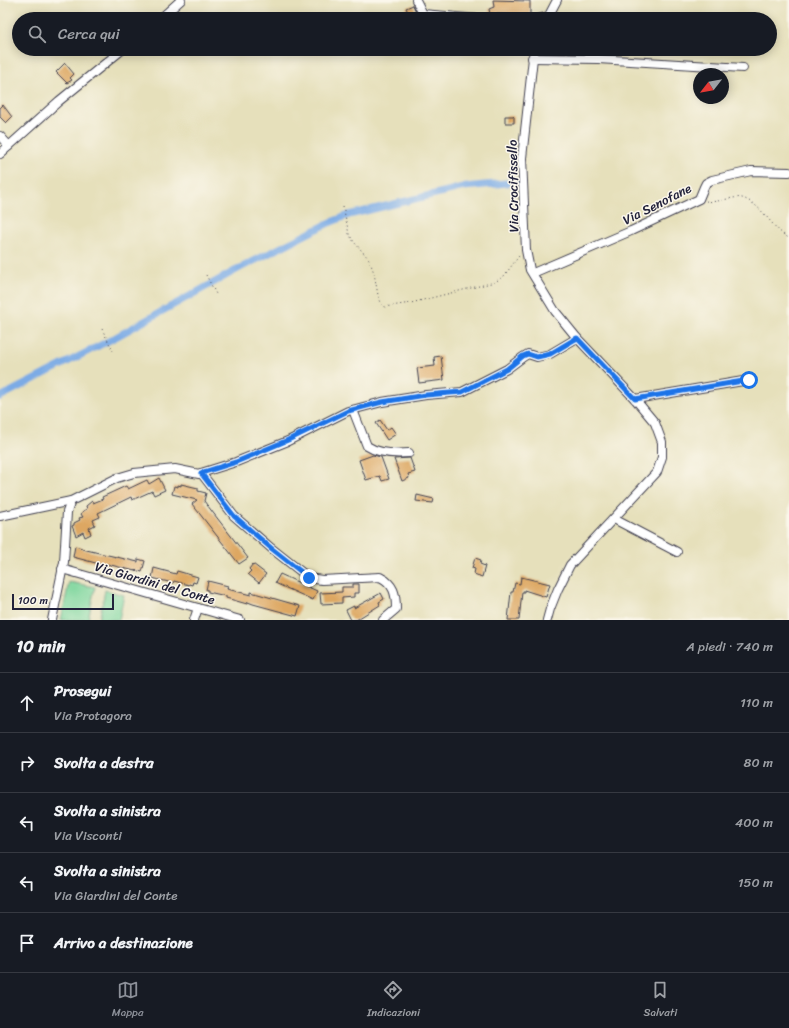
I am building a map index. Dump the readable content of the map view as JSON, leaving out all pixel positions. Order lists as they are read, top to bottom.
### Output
{
  "streets": {
    "street": ["Via Crocifissello", "Via Senofane", "Via Giardini del Conte"]
  },
  "crossings": [
    ["Via Crocifissello", "Via Senofane"]
  ],
  "scale_bar": "100 m",
  "north": "bottom left",
  "page": {
    "search": "Cerca qui",
    "scale": "100 m",
    "heading": ["10 min", "A piedi · 740 m"],
    "list": [
      ["Prosegui", "Via Protagora", "110 m"],
      ["Svolta a destra", "80 m"],
      ["Svolta a sinistra", "Via Visconti", "400 m"],
      ["Svolta a sinistra", "Via Giardini del Conte", "150 m"],
      "Arrivo a destinazione"
    ],
    "nav": ["Mappa", "Indicazioni", "Salvati"]
  }
}
